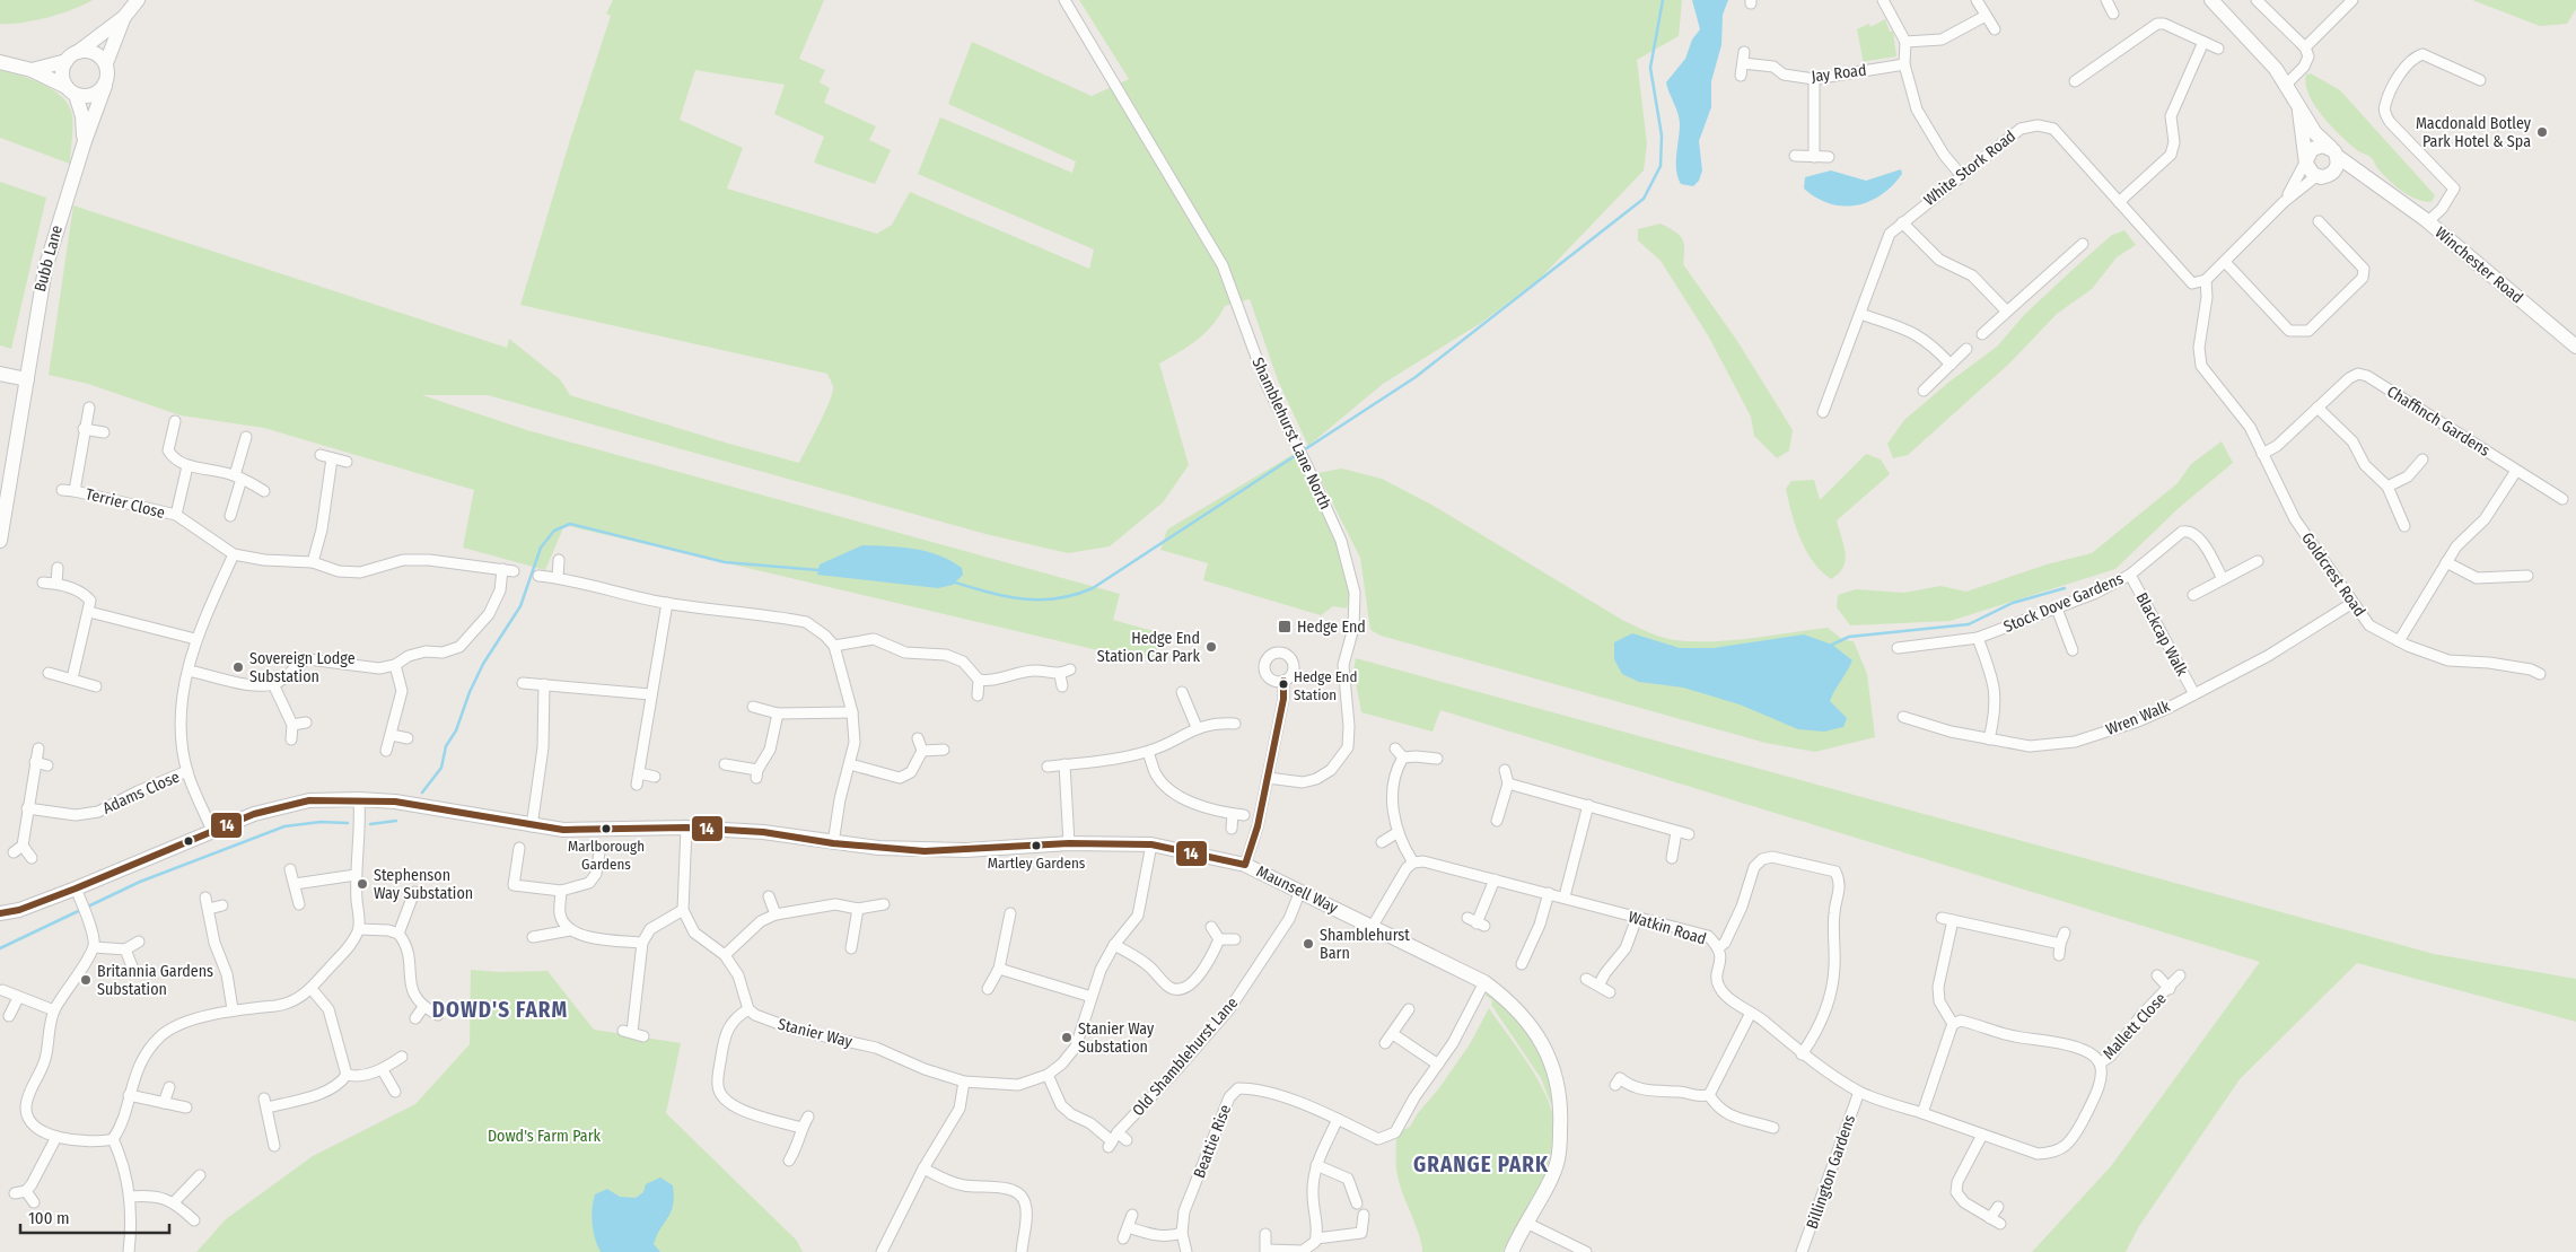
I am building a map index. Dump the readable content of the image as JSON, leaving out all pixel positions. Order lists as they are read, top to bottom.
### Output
{
  "streets": {
    "street": [
      "Jay Road",
      "White Stork Road",
      "Bubb Lane",
      "Winchester Road",
      "Chaffinch Gardens",
      "Shamblehurst Lane North",
      "Terrier Close",
      "Goldcrest Road",
      "Stock Dove Gardens",
      "Blackcap Walk",
      "Wren Walk",
      "Adams Close",
      "Maunsell Way",
      "Watkin Road",
      "Mallett Close",
      "Stanier Way",
      "Old Shamblehurst Lane",
      "Beattie Rise",
      "Billington Gardens"
    ]
  },
  "crossings": [
    ["White Stork Road", "Goldcrest Road"],
    ["Chaffinch Gardens", "Goldcrest Road"],
    ["Goldcrest Road", "Wren Walk"],
    ["Stock Dove Gardens", "Blackcap Walk"],
    ["Blackcap Walk", "Wren Walk"],
    ["Maunsell Way", "Stanier Way"],
    ["Maunsell Way", "Old Shamblehurst Lane"],
    ["Maunsell Way", "Beattie Rise"],
    ["Watkin Road", "Mallett Close"],
    ["Watkin Road", "Billington Gardens"]
  ],
  "districts": ["DOWD'S FARM", "GRANGE PARK"],
  "parks": ["Dowd's Farm Park"],
  "places": {
    "other": [
      "Macdonald Botley Park Hotel & Spa",
      "Hedge End Station Car Park",
      "Sovereign Lodge Substation",
      "Hedge End Station",
      "Marlborough Gardens",
      "Martley Gardens",
      "Stephenson Way Substation",
      "Shamblehurst Barn",
      "Britannia Gardens Substation",
      "Stanier Way Substation"
    ],
    "transit": ["Hedge End"]
  },
  "lines": ["transit line 14"],
  "scale_bar": "100 m"
}
